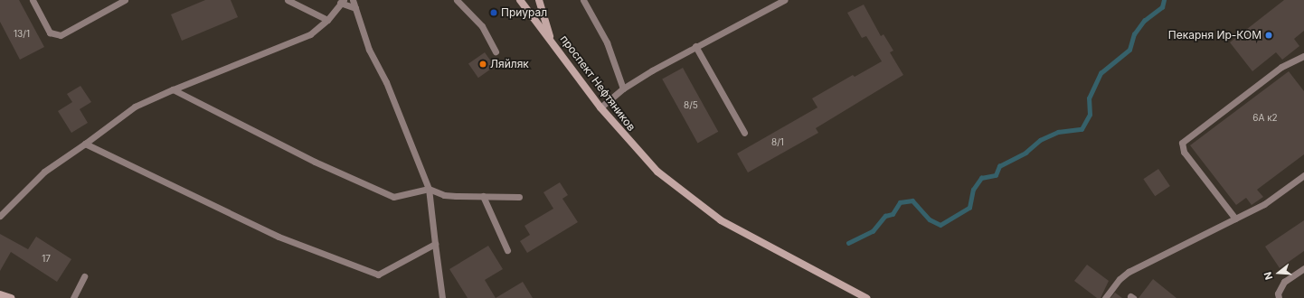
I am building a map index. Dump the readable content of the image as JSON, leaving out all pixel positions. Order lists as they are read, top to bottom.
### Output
{
  "streets": {
    "main road": ["проспект Нефтяников"]
  },
  "places": ["Приурал", "Пекарня Ир-КОМ", "Ляйляк"],
  "house_numbers": [
    "13/1",
    "8/5",
    "6А к2",
    "8/1",
    "17"
  ],
  "north": "left"
}
